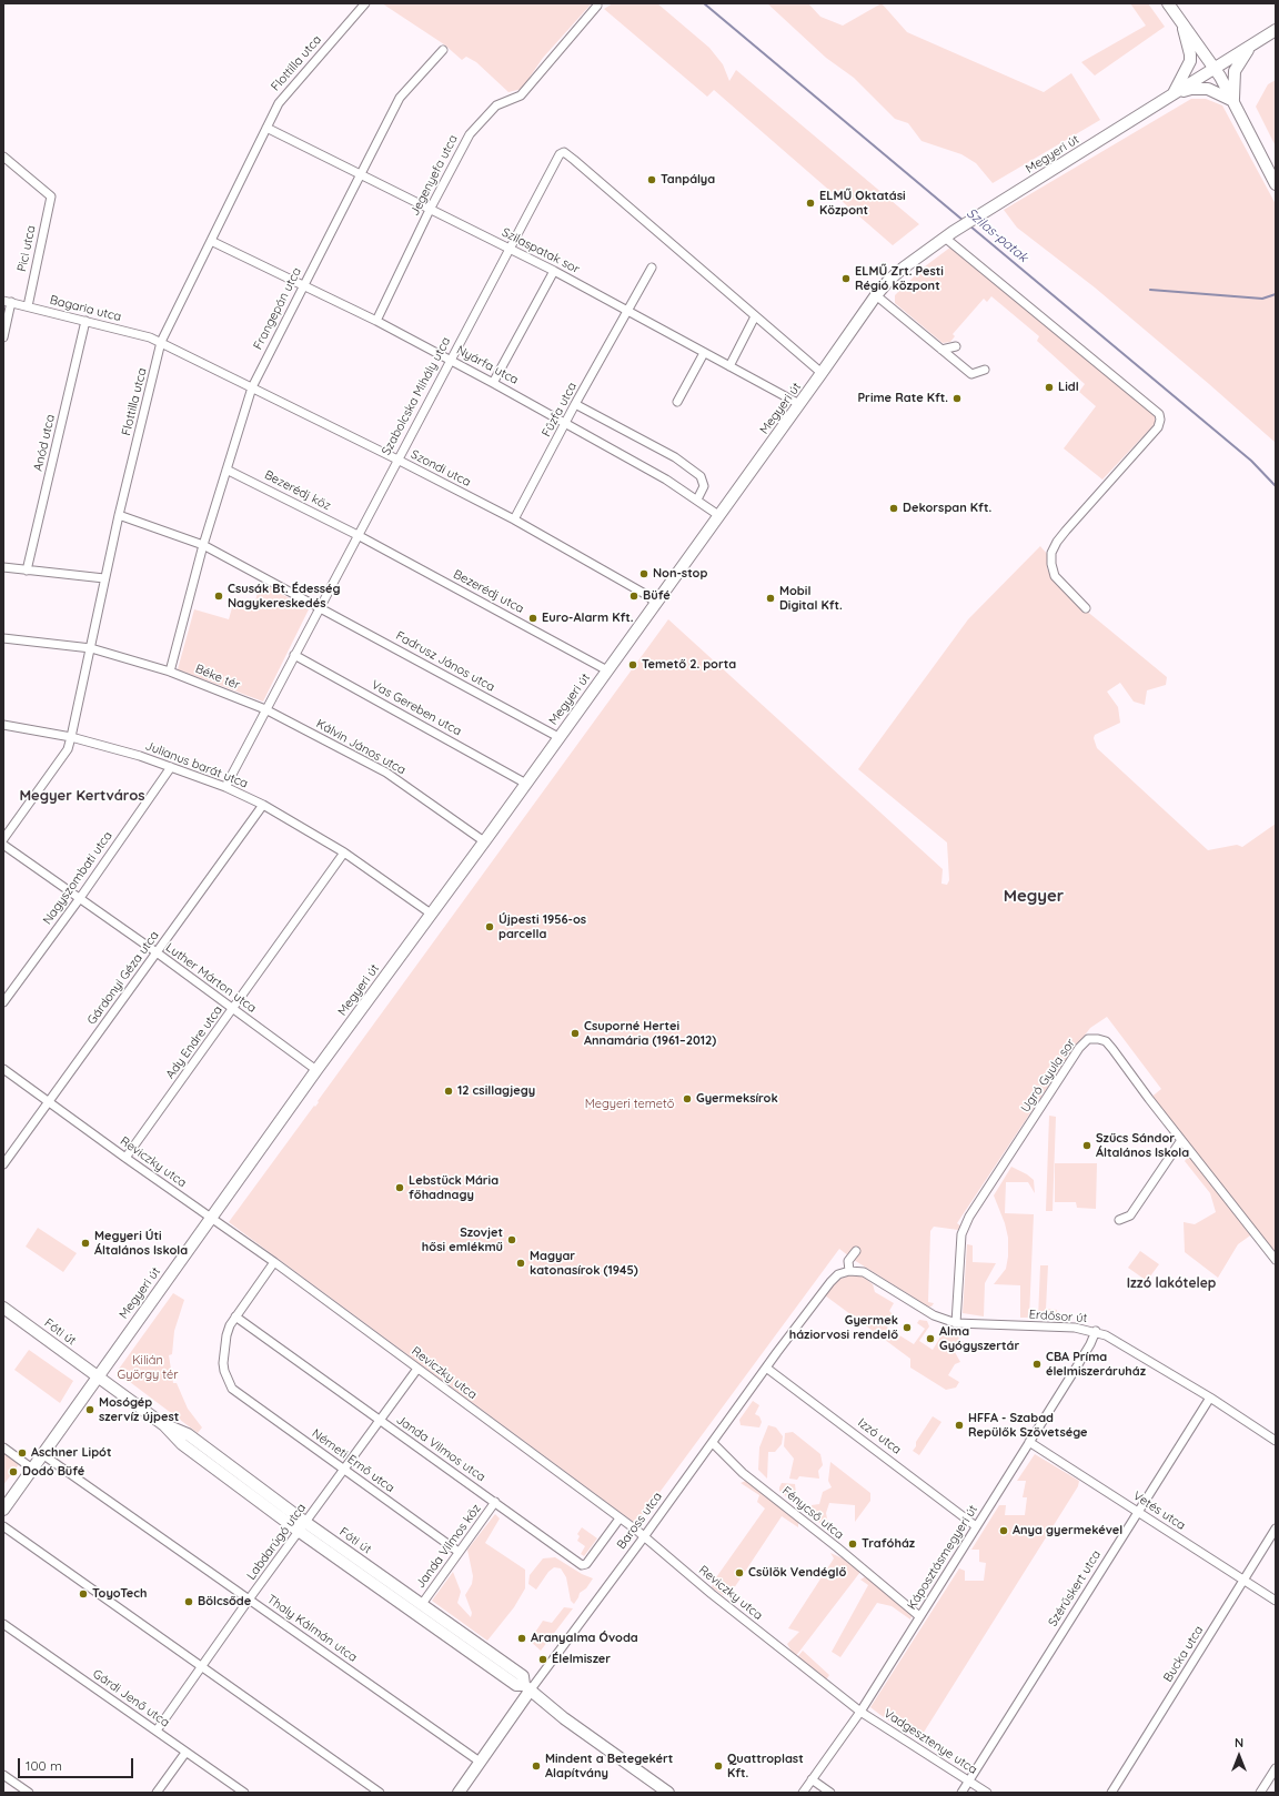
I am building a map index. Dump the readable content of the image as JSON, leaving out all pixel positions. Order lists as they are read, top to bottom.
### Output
{
  "streets": {
    "main road": ["Megyeri út", "Fóti út", "Baross utca"],
    "street": [
      "Flottilla utca",
      "Jegenyefa utca",
      "Pici utca",
      "Szilaspatak sor",
      "Bagaria utca",
      "Frangepán utca",
      "Nyárfa utca",
      "Szabolcska Mihály utca",
      "Fűzfa utca",
      "Anód utca",
      "Szondi utca",
      "Bezerédj köz",
      "Bezerédj utca",
      "Fadrusz János utca",
      "Béke tér",
      "Vas Gereben utca",
      "Kálvin János utca",
      "Julianus barát utca",
      "Nagyszombati utca",
      "Gárdonyi Géza utca",
      "Luther Márton utca",
      "Ady Endre utca",
      "Ugró Gyula sor",
      "Reviczky utca",
      "Erdősor út",
      "Izzó utca",
      "Janda Vilmos utca",
      "Németi Ernő utca",
      "Vetés utca",
      "Fénycső utca",
      "Labdarúgó utca",
      "Janda Vilmos köz",
      "Káposztásmegyeri út",
      "Szérűskert utca",
      "Thaly Kálmán utca",
      "Bucka utca",
      "Gárdi Jenő utca",
      "Vadgesztenye utca"
    ]
  },
  "crossings": [
    ["Flottilla utca", "Szilaspatak sor"],
    ["Flottilla utca", "Bagaria utca"],
    ["Flottilla utca", "Nyárfa utca"],
    ["Flottilla utca", "Szondi utca"],
    ["Flottilla utca", "Julianus barát utca"],
    ["Megyeri út", "Szilaspatak sor"],
    ["Megyeri út", "Nyárfa utca"],
    ["Megyeri út", "Szondi utca"],
    ["Megyeri út", "Bezerédj utca"],
    ["Megyeri út", "Fadrusz János utca"],
    ["Megyeri út", "Vas Gereben utca"],
    ["Megyeri út", "Kálvin János utca"],
    ["Megyeri út", "Julianus barát utca"],
    ["Megyeri út", "Luther Márton utca"],
    ["Megyeri út", "Reviczky utca"],
    ["Megyeri út", "Fóti út"],
    ["Megyeri út", "Thaly Kálmán utca"],
    ["Jegenyefa utca", "Szilaspatak sor"],
    ["Jegenyefa utca", "Nyárfa utca"],
    ["Pici utca", "Bagaria utca"],
    ["Szilaspatak sor", "Frangepán utca"],
    ["Szilaspatak sor", "Szabolcska Mihály utca"],
    ["Szilaspatak sor", "Fűzfa utca"],
    ["Bagaria utca", "Anód utca"],
    ["Bagaria utca", "Szondi utca"],
    ["Frangepán utca", "Nyárfa utca"],
    ["Frangepán utca", "Szondi utca"],
    ["Frangepán utca", "Bezerédj köz"],
    ["Frangepán utca", "Béke tér"],
    ["Nyárfa utca", "Szabolcska Mihály utca"],
    ["Nyárfa utca", "Fűzfa utca"],
    ["Szabolcska Mihály utca", "Szondi utca"],
    ["Szabolcska Mihály utca", "Bezerédj köz"],
    ["Szabolcska Mihály utca", "Bezerédj utca"],
    ["Szabolcska Mihály utca", "Fadrusz János utca"],
    ["Szabolcska Mihály utca", "Vas Gereben utca"],
    ["Fűzfa utca", "Szondi utca"],
    ["Bezerédj köz", "Bezerédj utca"],
    ["Béke tér", "Kálvin János utca"],
    ["Julianus barát utca", "Nagyszombati utca"],
    ["Julianus barát utca", "Gárdonyi Géza utca"],
    ["Julianus barát utca", "Ady Endre utca"],
    ["Nagyszombati utca", "Luther Márton utca"],
    ["Gárdonyi Géza utca", "Luther Márton utca"],
    ["Gárdonyi Géza utca", "Reviczky utca"],
    ["Luther Márton utca", "Ady Endre utca"],
    ["Ady Endre utca", "Reviczky utca"],
    ["Ugró Gyula sor", "Erdősor út"],
    ["Reviczky utca", "Janda Vilmos utca"],
    ["Reviczky utca", "Baross utca"],
    ["Reviczky utca", "Labdarúgó utca"],
    ["Reviczky utca", "Káposztásmegyeri út"],
    ["Reviczky utca", "Vadgesztenye utca"],
    ["Erdősor út", "Baross utca"],
    ["Erdősor út", "Káposztásmegyeri út"],
    ["Erdősor út", "Szérűskert utca"],
    ["Fóti út", "Baross utca"],
    ["Fóti út", "Labdarúgó utca"],
    ["Fóti út", "Janda Vilmos köz"],
    ["Izzó utca", "Baross utca"],
    ["Izzó utca", "Káposztásmegyeri út"],
    ["Janda Vilmos utca", "Németi Ernő utca"],
    ["Janda Vilmos utca", "Labdarúgó utca"],
    ["Janda Vilmos utca", "Janda Vilmos köz"],
    ["Németi Ernő utca", "Labdarúgó utca"],
    ["Németi Ernő utca", "Janda Vilmos köz"],
    ["Vetés utca", "Káposztásmegyeri út"],
    ["Vetés utca", "Szérűskert utca"],
    ["Vetés utca", "Bucka utca"],
    ["Fénycső utca", "Baross utca"],
    ["Fénycső utca", "Káposztásmegyeri út"],
    ["Baross utca", "Thaly Kálmán utca"],
    ["Labdarúgó utca", "Thaly Kálmán utca"],
    ["Labdarúgó utca", "Gárdi Jenő utca"],
    ["Káposztásmegyeri út", "Vadgesztenye utca"],
    ["Szérűskert utca", "Vadgesztenye utca"]
  ],
  "districts": ["Megyer Kertváros", "Megyer", "Izzó lakótelep"],
  "water": ["Szilas-patak"],
  "parks": ["Megyeri temető", "Kilián György tér"],
  "places": [
    "Tanpálya",
    "ELMŰ Oktatási Központ",
    "ELMŰ Zrt. Pesti Régió központ",
    "Lidl",
    "Prime Rate Kft.",
    "Dekorspan Kft.",
    "Non-stop",
    "Csusák Bt. Édesség Nagykereskedés",
    "Büfé",
    "Mobil Digital Kft.",
    "Euro-Alarm Kft.",
    "Temető 2. porta",
    "Újpesti 1956-os parcella",
    "Csuporné Hertei Annamária (1961–2012)",
    "12 csillagjegy",
    "Gyermeksírok",
    "Szűcs Sándor Általános Iskola",
    "Lebstück Mária főhadnagy",
    "Szovjet hősi emlékmű",
    "Megyeri Úti Általános Iskola",
    "Magyar katonasírok (1945)",
    "Gyermek háziorvosi rendelő",
    "Alma Gyógyszertár",
    "CBA Príma élelmiszeráruház",
    "Mosógép szervíz újpest",
    "HFFA - Szabad Repülők Szövetsége",
    "Aschner Lipót",
    "Dodó Büfé",
    "Anya gyermekével",
    "Trafóház",
    "Csülök Vendéglő",
    "ToyoTech",
    "Bölcsőde",
    "Aranyalma Óvoda",
    "Élelmiszer",
    "Mindent a Betegekért Alapítvány",
    "Quattroplast Kft."
  ],
  "scale_bar": "100 m",
  "north": "top"
}
